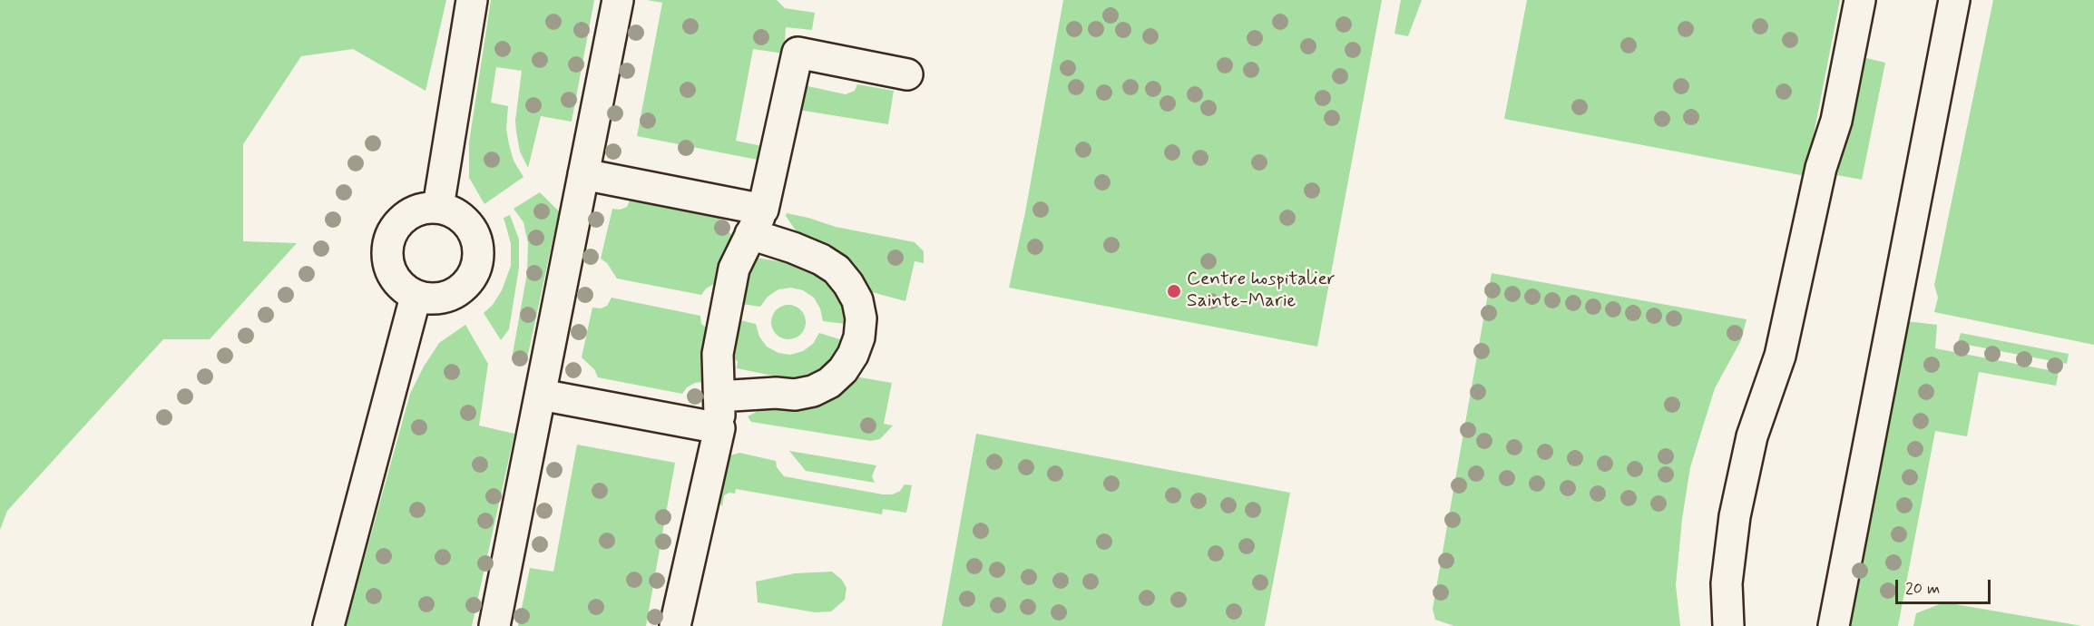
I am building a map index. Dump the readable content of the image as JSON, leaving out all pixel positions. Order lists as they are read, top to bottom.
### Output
{
  "places": ["Centre hospitalier Sainte-Marie"],
  "scale_bar": "20 m"
}
